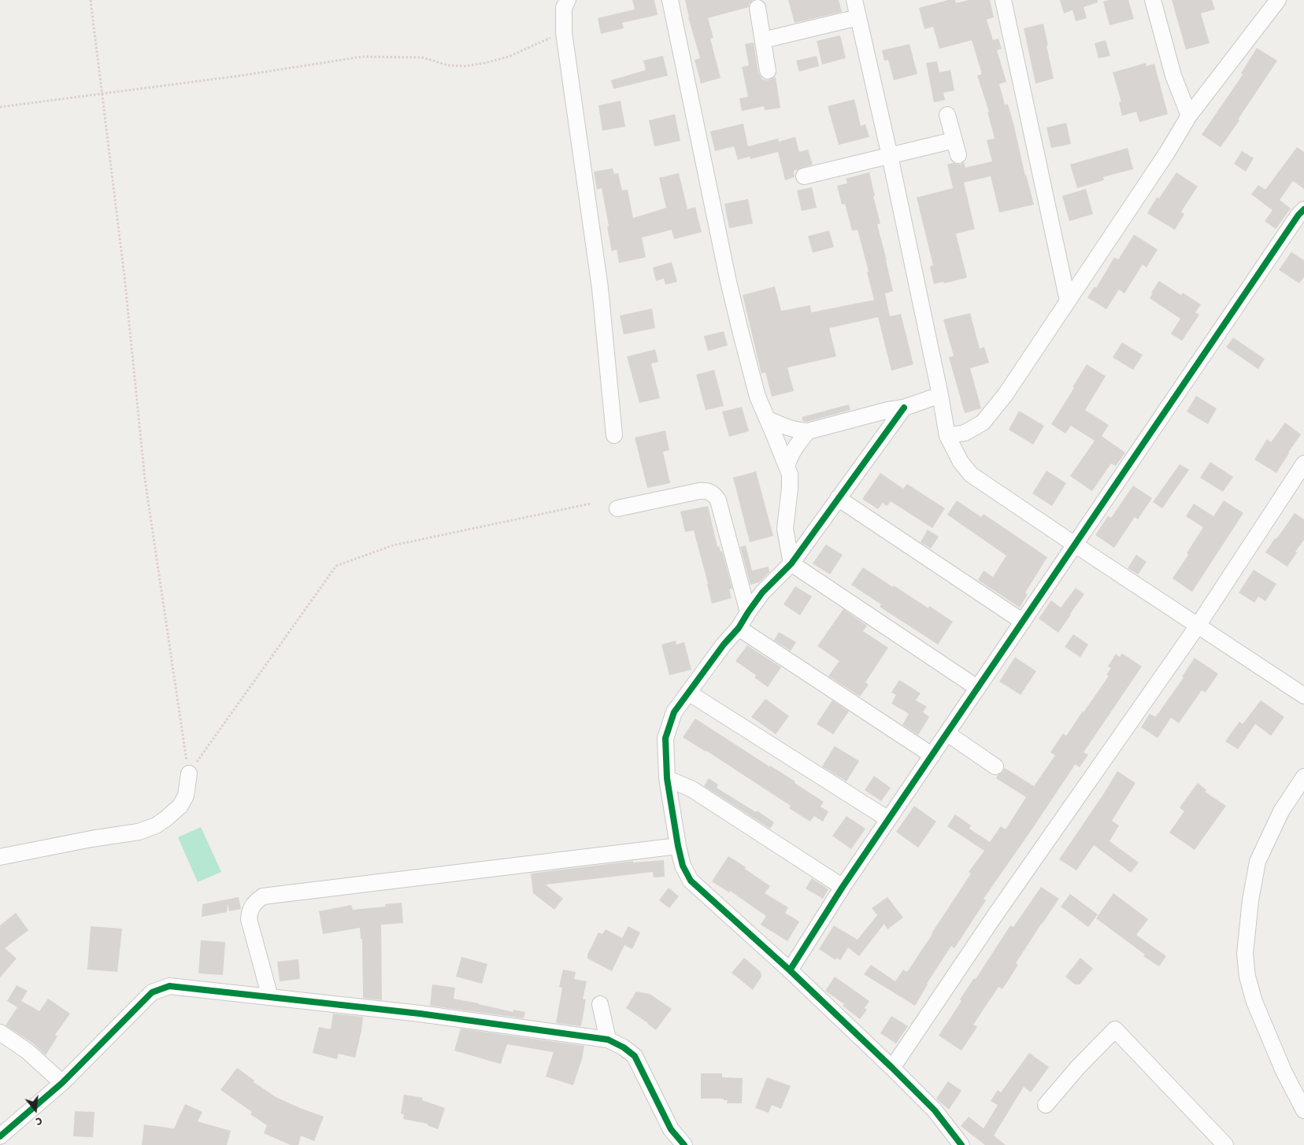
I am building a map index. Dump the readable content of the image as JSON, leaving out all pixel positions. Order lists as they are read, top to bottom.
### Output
{
  "north": "bottom"
}
